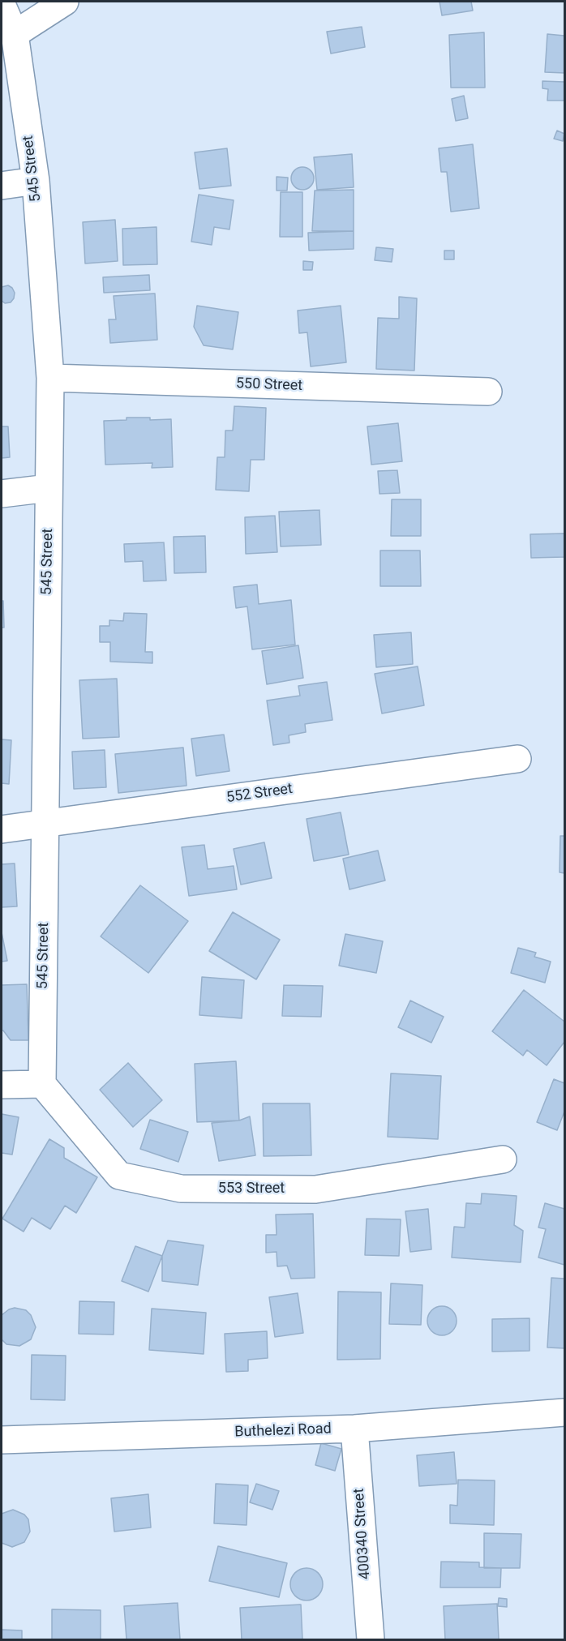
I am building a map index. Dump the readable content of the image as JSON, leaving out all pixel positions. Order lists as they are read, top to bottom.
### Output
{
  "streets": {
    "street": [
      "545 Street",
      "550 Street",
      "552 Street",
      "553 Street",
      "Buthelezi Road",
      "400340 Street"
    ]
  },
  "crossings": [
    ["545 Street", "550 Street"],
    ["545 Street", "552 Street"],
    ["545 Street", "553 Street"],
    ["Buthelezi Road", "400340 Street"]
  ]
}
